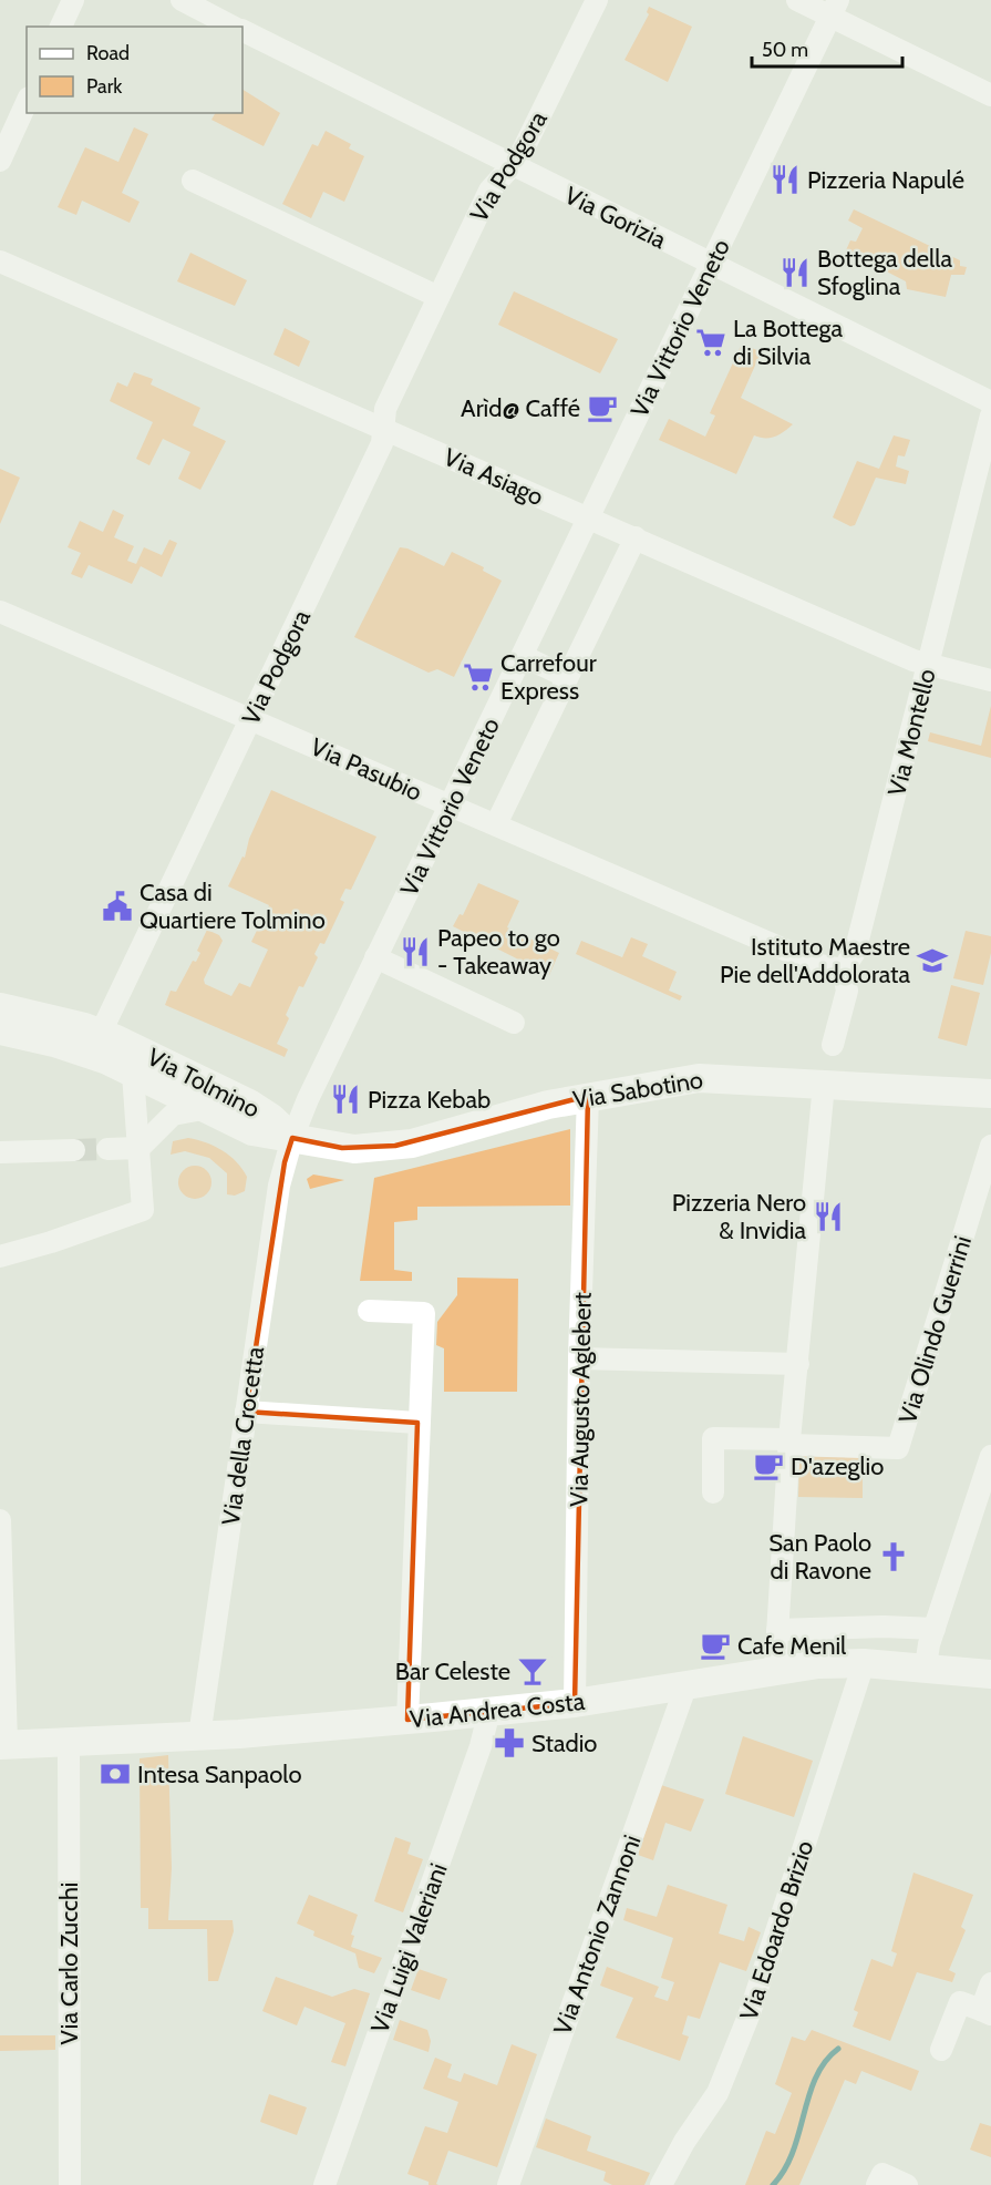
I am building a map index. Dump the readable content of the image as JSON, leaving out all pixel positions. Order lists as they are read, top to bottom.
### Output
{
  "streets": {
    "main road": ["Via Tolmino", "Via Sabotino", "Via Andrea Costa"],
    "street": [
      "Via Podgora",
      "Via Gorizia",
      "Via Vittorio Veneto",
      "Via Asiago",
      "Via Montello",
      "Via Pasubio",
      "Via Olindo Guerrini",
      "Via Augusto Aglebert",
      "Via della Crocetta",
      "Via Edoardo Brizio",
      "Via Antonio Zannoni",
      "Via Luigi Valeriani",
      "Via Carlo Zucchi"
    ]
  },
  "crossings": [
    ["Via Podgora", "Via Gorizia"],
    ["Via Podgora", "Via Asiago"],
    ["Via Podgora", "Via Pasubio"],
    ["Via Podgora", "Via Tolmino"],
    ["Via Gorizia", "Via Vittorio Veneto"],
    ["Via Vittorio Veneto", "Via Asiago"],
    ["Via Vittorio Veneto", "Via Pasubio"],
    ["Via Vittorio Veneto", "Via Tolmino"],
    ["Via Vittorio Veneto", "Via Sabotino"],
    ["Via Vittorio Veneto", "Via della Crocetta"],
    ["Via Asiago", "Via Montello"],
    ["Via Montello", "Via Pasubio"],
    ["Via Tolmino", "Via Sabotino"],
    ["Via Tolmino", "Via della Crocetta"],
    ["Via Sabotino", "Via Augusto Aglebert"],
    ["Via Sabotino", "Via della Crocetta"],
    ["Via Augusto Aglebert", "Via Andrea Costa"],
    ["Via della Crocetta", "Via Andrea Costa"],
    ["Via Andrea Costa", "Via Edoardo Brizio"],
    ["Via Andrea Costa", "Via Antonio Zannoni"],
    ["Via Andrea Costa", "Via Luigi Valeriani"],
    ["Via Andrea Costa", "Via Carlo Zucchi"]
  ],
  "places": {
    "restaurant": [
      "Pizzeria Napulé",
      "Bottega della Sfoglina",
      "Papeo to go - Takeaway",
      "Pizza Kebab",
      "Pizzeria Nero & Invidia"
    ],
    "supermarket": ["La Bottega di Silvia", "Carrefour Express"],
    "cafe": ["Arìd@ Caffé", "D'azeglio", "Cafe Menil"],
    "public building": ["Casa di Quartiere Tolmino"],
    "school or university": ["Istituto Maestre Pie dell'Addolorata"],
    "church": ["San Paolo di Ravone"],
    "bar": ["Bar Celeste"],
    "pharmacy": ["Stadio"],
    "bank": ["Intesa Sanpaolo"]
  },
  "legend": ["Road", "Park"],
  "scale_bar": "50 m"
}
